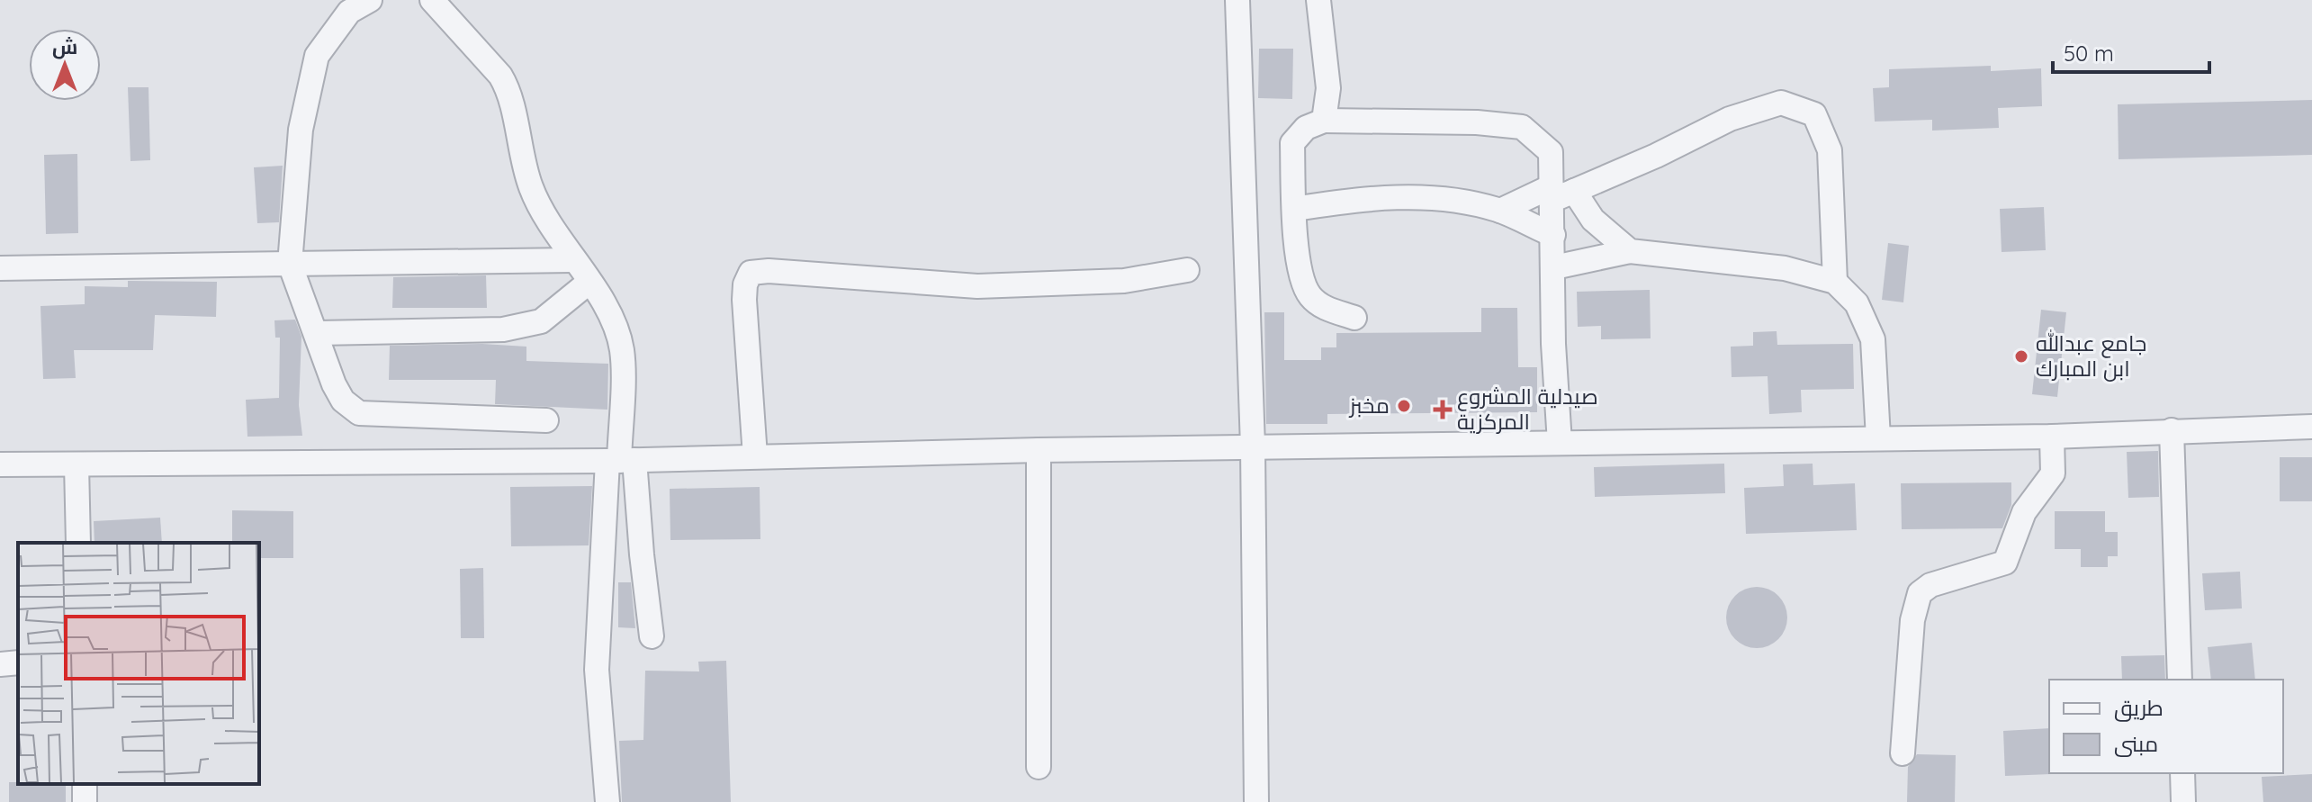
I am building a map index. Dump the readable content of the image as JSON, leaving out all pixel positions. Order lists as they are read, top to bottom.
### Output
{
  "places": {
    "other": ["جامع عبدالله ابن المبارك", "مخبز"],
    "health": ["صيدلية المشروع المركزية"]
  },
  "legend": ["طريق", "مبنى"],
  "scale_bar": "50 m",
  "north": "top"
}
